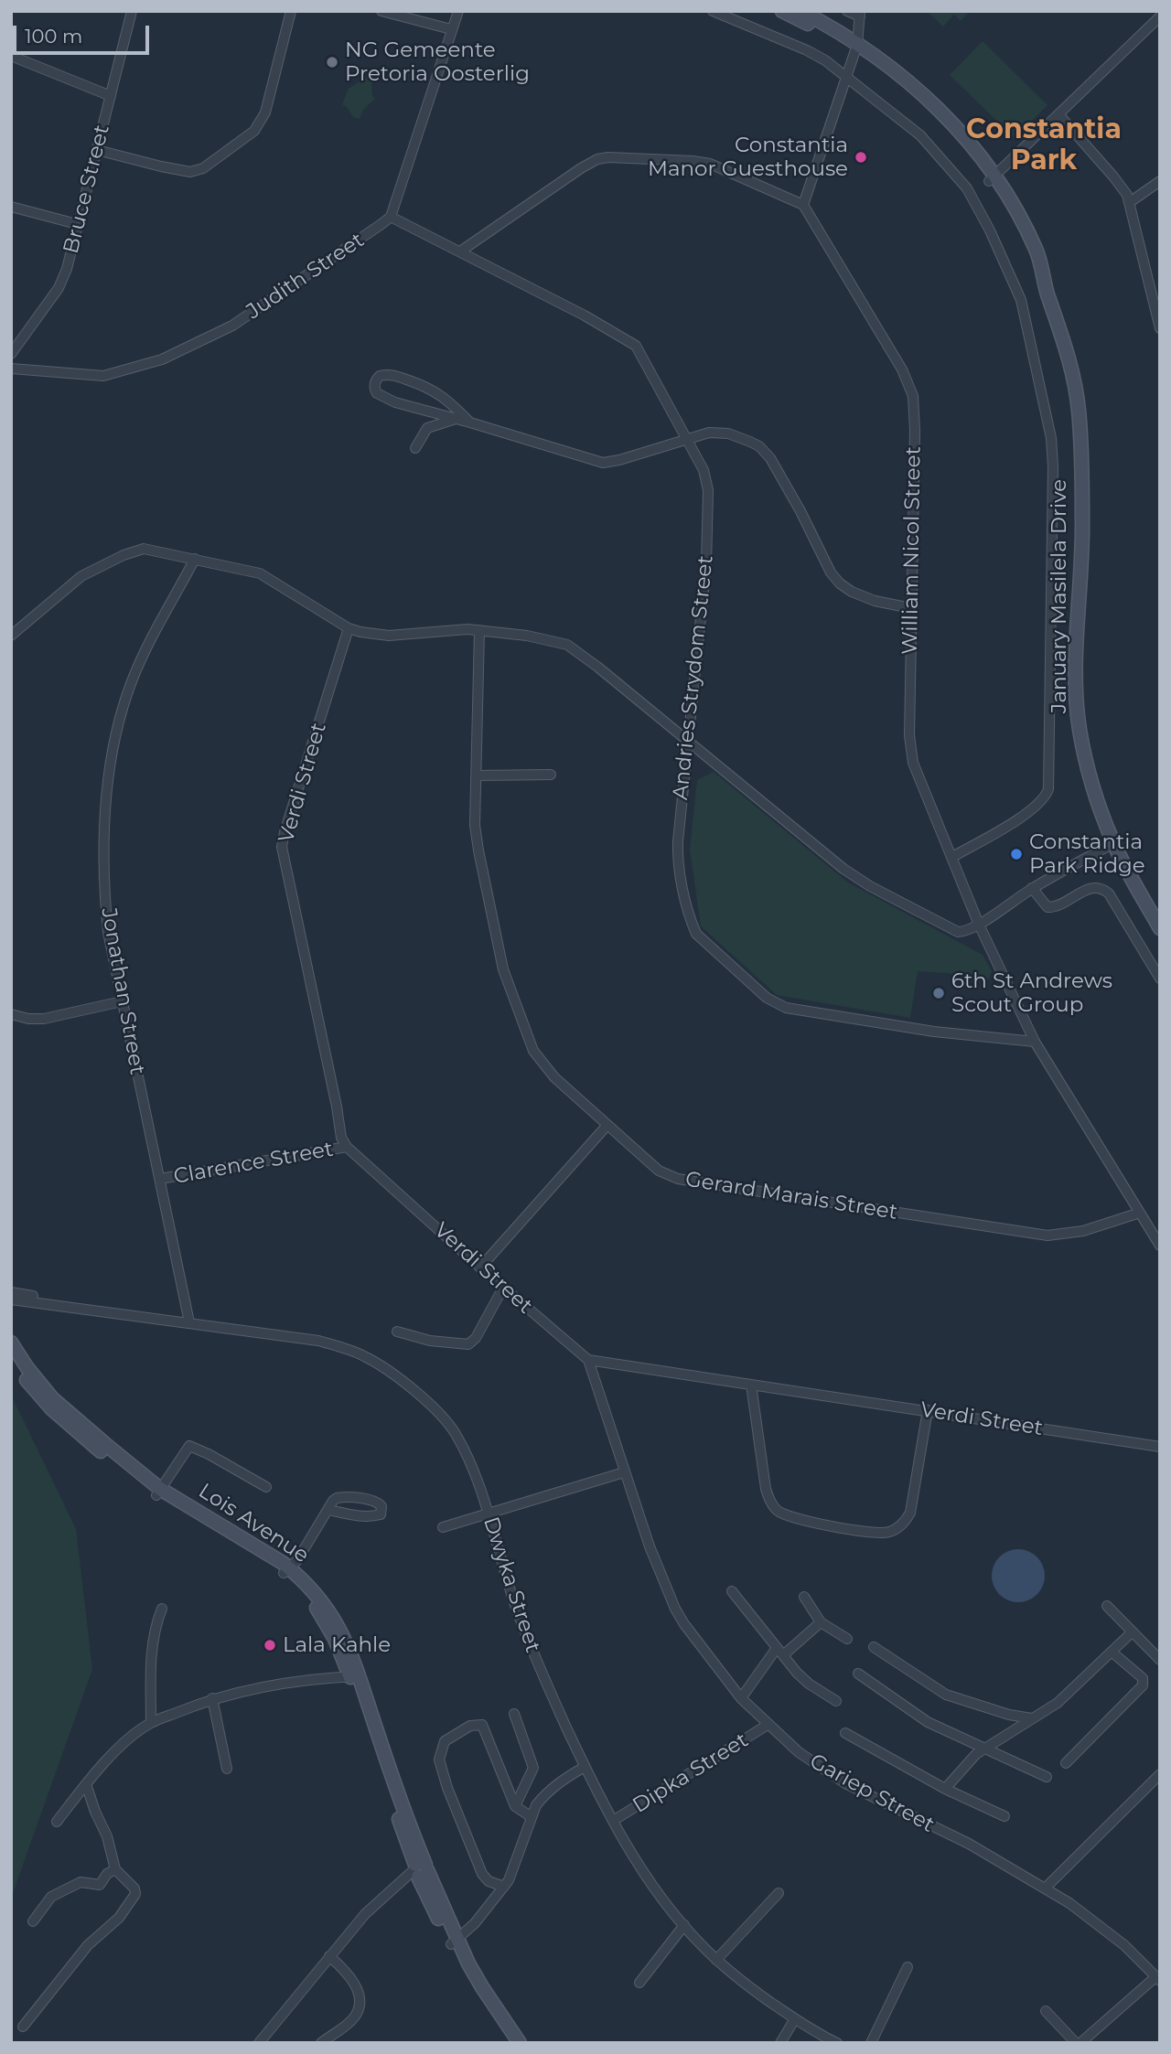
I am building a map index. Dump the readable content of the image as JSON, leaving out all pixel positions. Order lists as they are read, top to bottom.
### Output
{
  "streets": {
    "street": [
      "Bruce Street",
      "Judith Street",
      "William Nicol Street",
      "January Masilela Drive",
      "Andries Strydom Street",
      "Verdi Street",
      "Jonathan Street",
      "Clarence Street",
      "Gerard Marais Street",
      "Lois Avenue",
      "Dwyka Street",
      "Dipka Street",
      "Gariep Street"
    ]
  },
  "crossings": [
    ["Judith Street", "Andries Strydom Street"],
    ["William Nicol Street", "Andries Strydom Street"],
    ["William Nicol Street", "Gerard Marais Street"],
    ["Verdi Street", "Clarence Street"],
    ["Verdi Street", "Gariep Street"],
    ["Jonathan Street", "Clarence Street"],
    ["Jonathan Street", "Dwyka Street"],
    ["Dwyka Street", "Dipka Street"],
    ["Dipka Street", "Gariep Street"]
  ],
  "districts": ["Constantia Park"],
  "places": [
    "NG Gemeente Pretoria Oosterlig",
    "Constantia Manor Guesthouse",
    "Constantia Park Ridge",
    "6th St Andrews Scout Group",
    "Lala Kahle"
  ],
  "scale_bar": "100 m"
}
